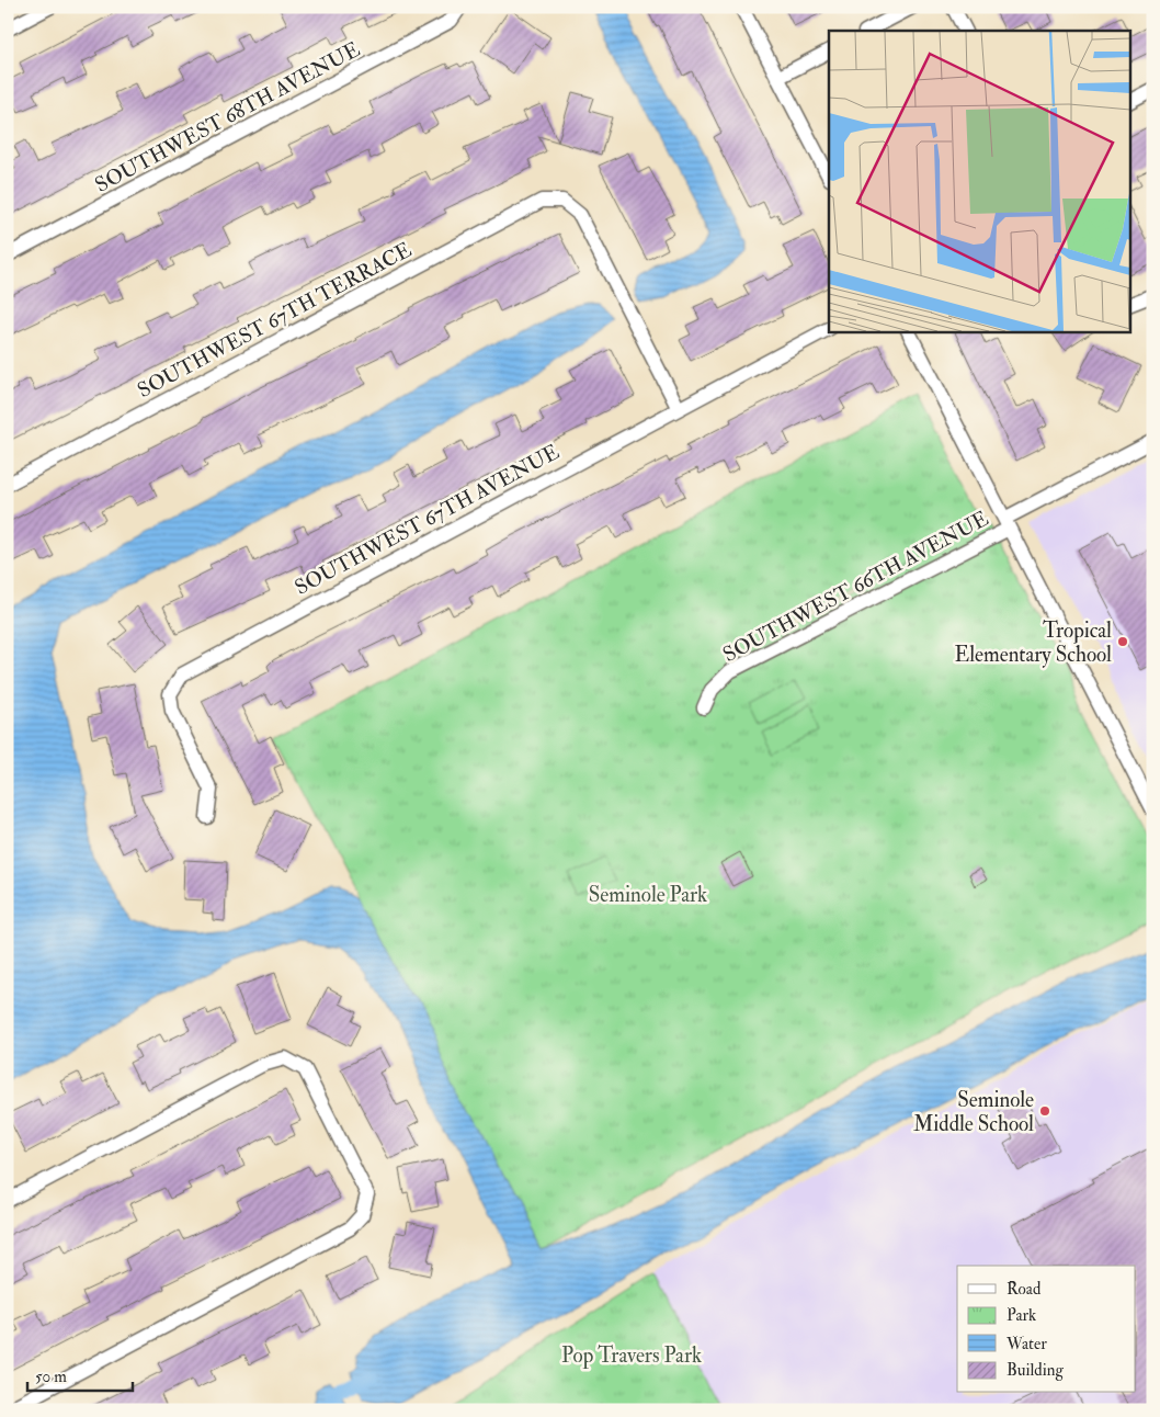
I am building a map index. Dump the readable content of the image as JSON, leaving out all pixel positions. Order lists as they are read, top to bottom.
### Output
{
  "streets": {
    "street": [
      "SOUTHWEST 68TH AVENUE",
      "SOUTHWEST 67TH TERRACE",
      "SOUTHWEST 67TH AVENUE",
      "SOUTHWEST 66TH AVENUE"
    ]
  },
  "crossings": [
    ["SOUTHWEST 67TH TERRACE", "SOUTHWEST 67TH AVENUE"]
  ],
  "parks": ["Seminole Park", "Pop Travers Park"],
  "places": ["Tropical Elementary School", "Seminole Middle School"],
  "legend": [
    "Road",
    "Park",
    "Water",
    "Building"
  ],
  "scale_bar": "50 m"
}
